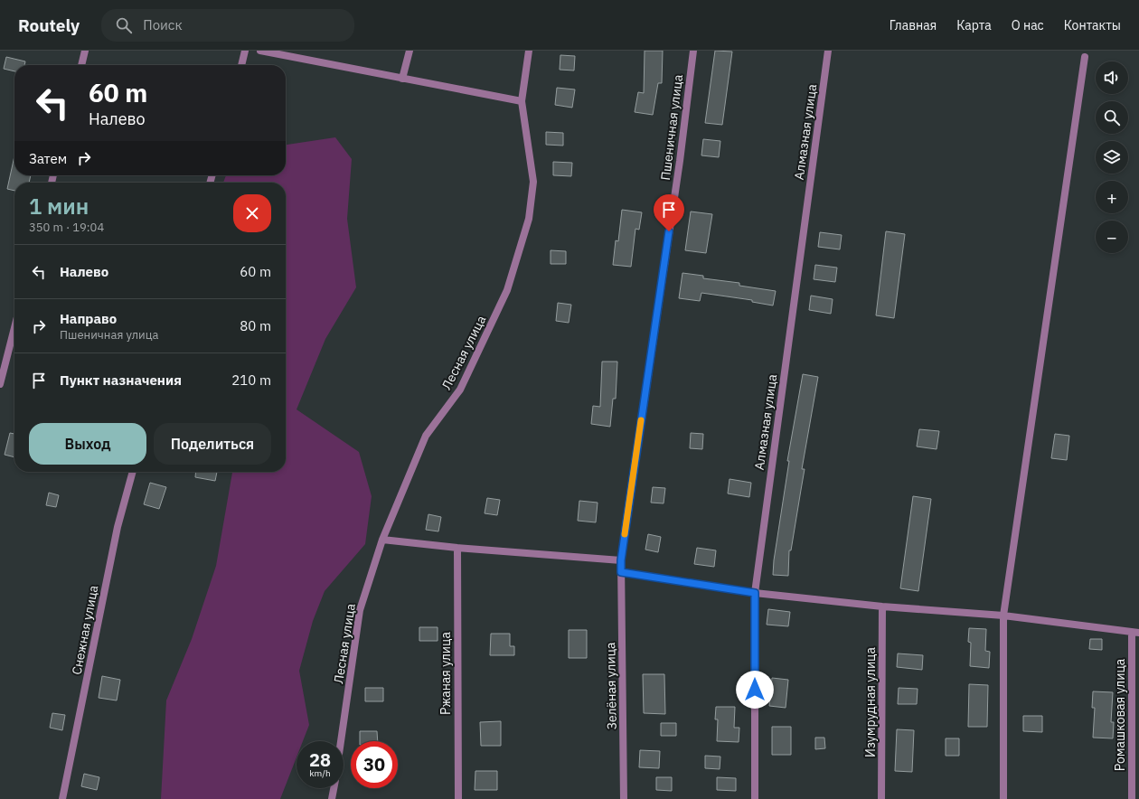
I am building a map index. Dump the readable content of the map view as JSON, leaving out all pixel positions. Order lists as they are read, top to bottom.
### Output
{
  "streets": {
    "street": [
      "Пшеничная улица",
      "Алмазная улица",
      "Лесная улица",
      "Снежная улица",
      "Ржаная улица",
      "Зелёная улица",
      "Изумрудная улица",
      "Ромашковая улица"
    ]
  },
  "crossings": [
    ["Пшеничная улица", "Зелёная улица"]
  ],
  "page": {
    "header": "Routely",
    "search": "Поиск",
    "nav": [
      "Главная",
      "Карта",
      "О нас",
      "Контакты"
    ],
    "map_buttons": ["+", "−"],
    "turn": ["60 m", "Налево"],
    "then": "Затем",
    "heading": ["1 мин", "350 m · 19:04"],
    "list": [
      {
        "name": "Налево",
        "value": "60 m"
      },
      {
        "name": "Направо",
        "note": "Пшеничная улица",
        "value": "80 m"
      },
      {
        "name": "Пункт назначения",
        "value": "210 m"
      }
    ],
    "buttons": ["Выход", "Поделиться"],
    "speed": "28 km/h",
    "limit": "30"
  }
}
